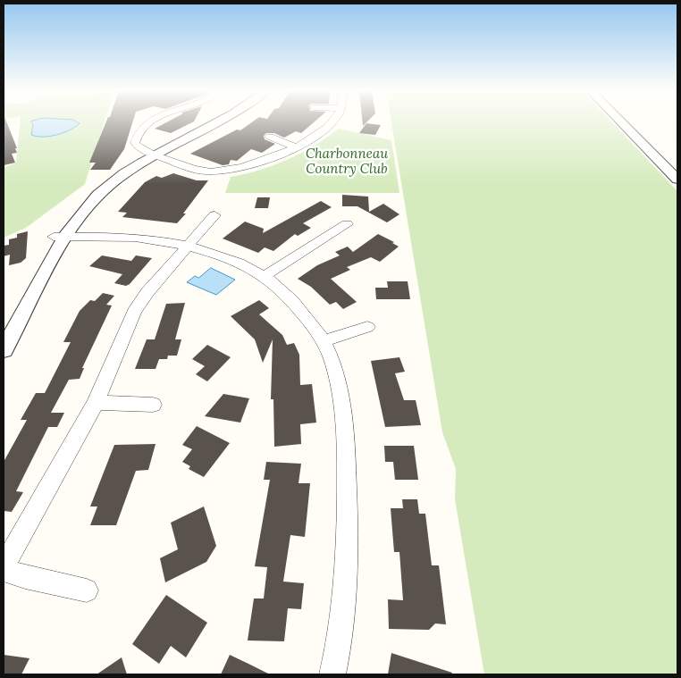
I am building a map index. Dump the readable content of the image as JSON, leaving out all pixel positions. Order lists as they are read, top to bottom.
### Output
{
  "parks": ["Charbonneau Country Club"]
}
